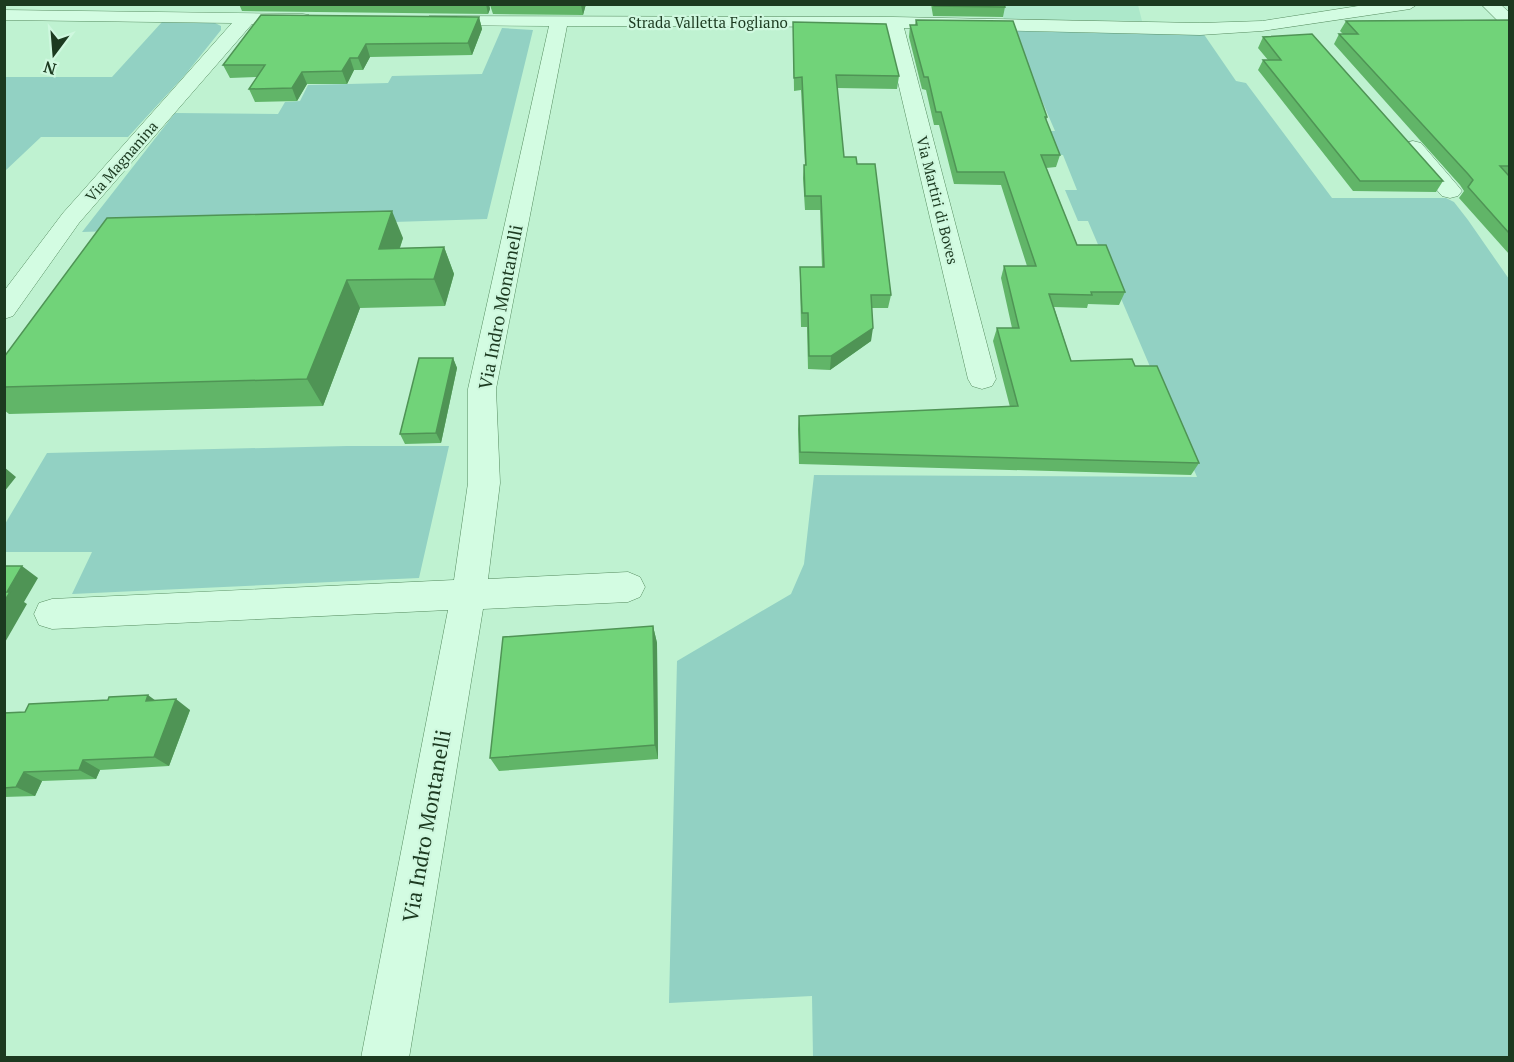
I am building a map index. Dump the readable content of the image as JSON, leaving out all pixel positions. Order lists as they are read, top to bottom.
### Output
{
  "streets": {
    "street": [
      "Strada Valletta Fogliano",
      "Via Magnanina",
      "Via Martiri di Boves",
      "Via Indro Montanelli"
    ]
  },
  "crossings": [
    ["Strada Valletta Fogliano", "Via Martiri di Boves"],
    ["Strada Valletta Fogliano", "Via Indro Montanelli"]
  ],
  "north": "bottom"
}
